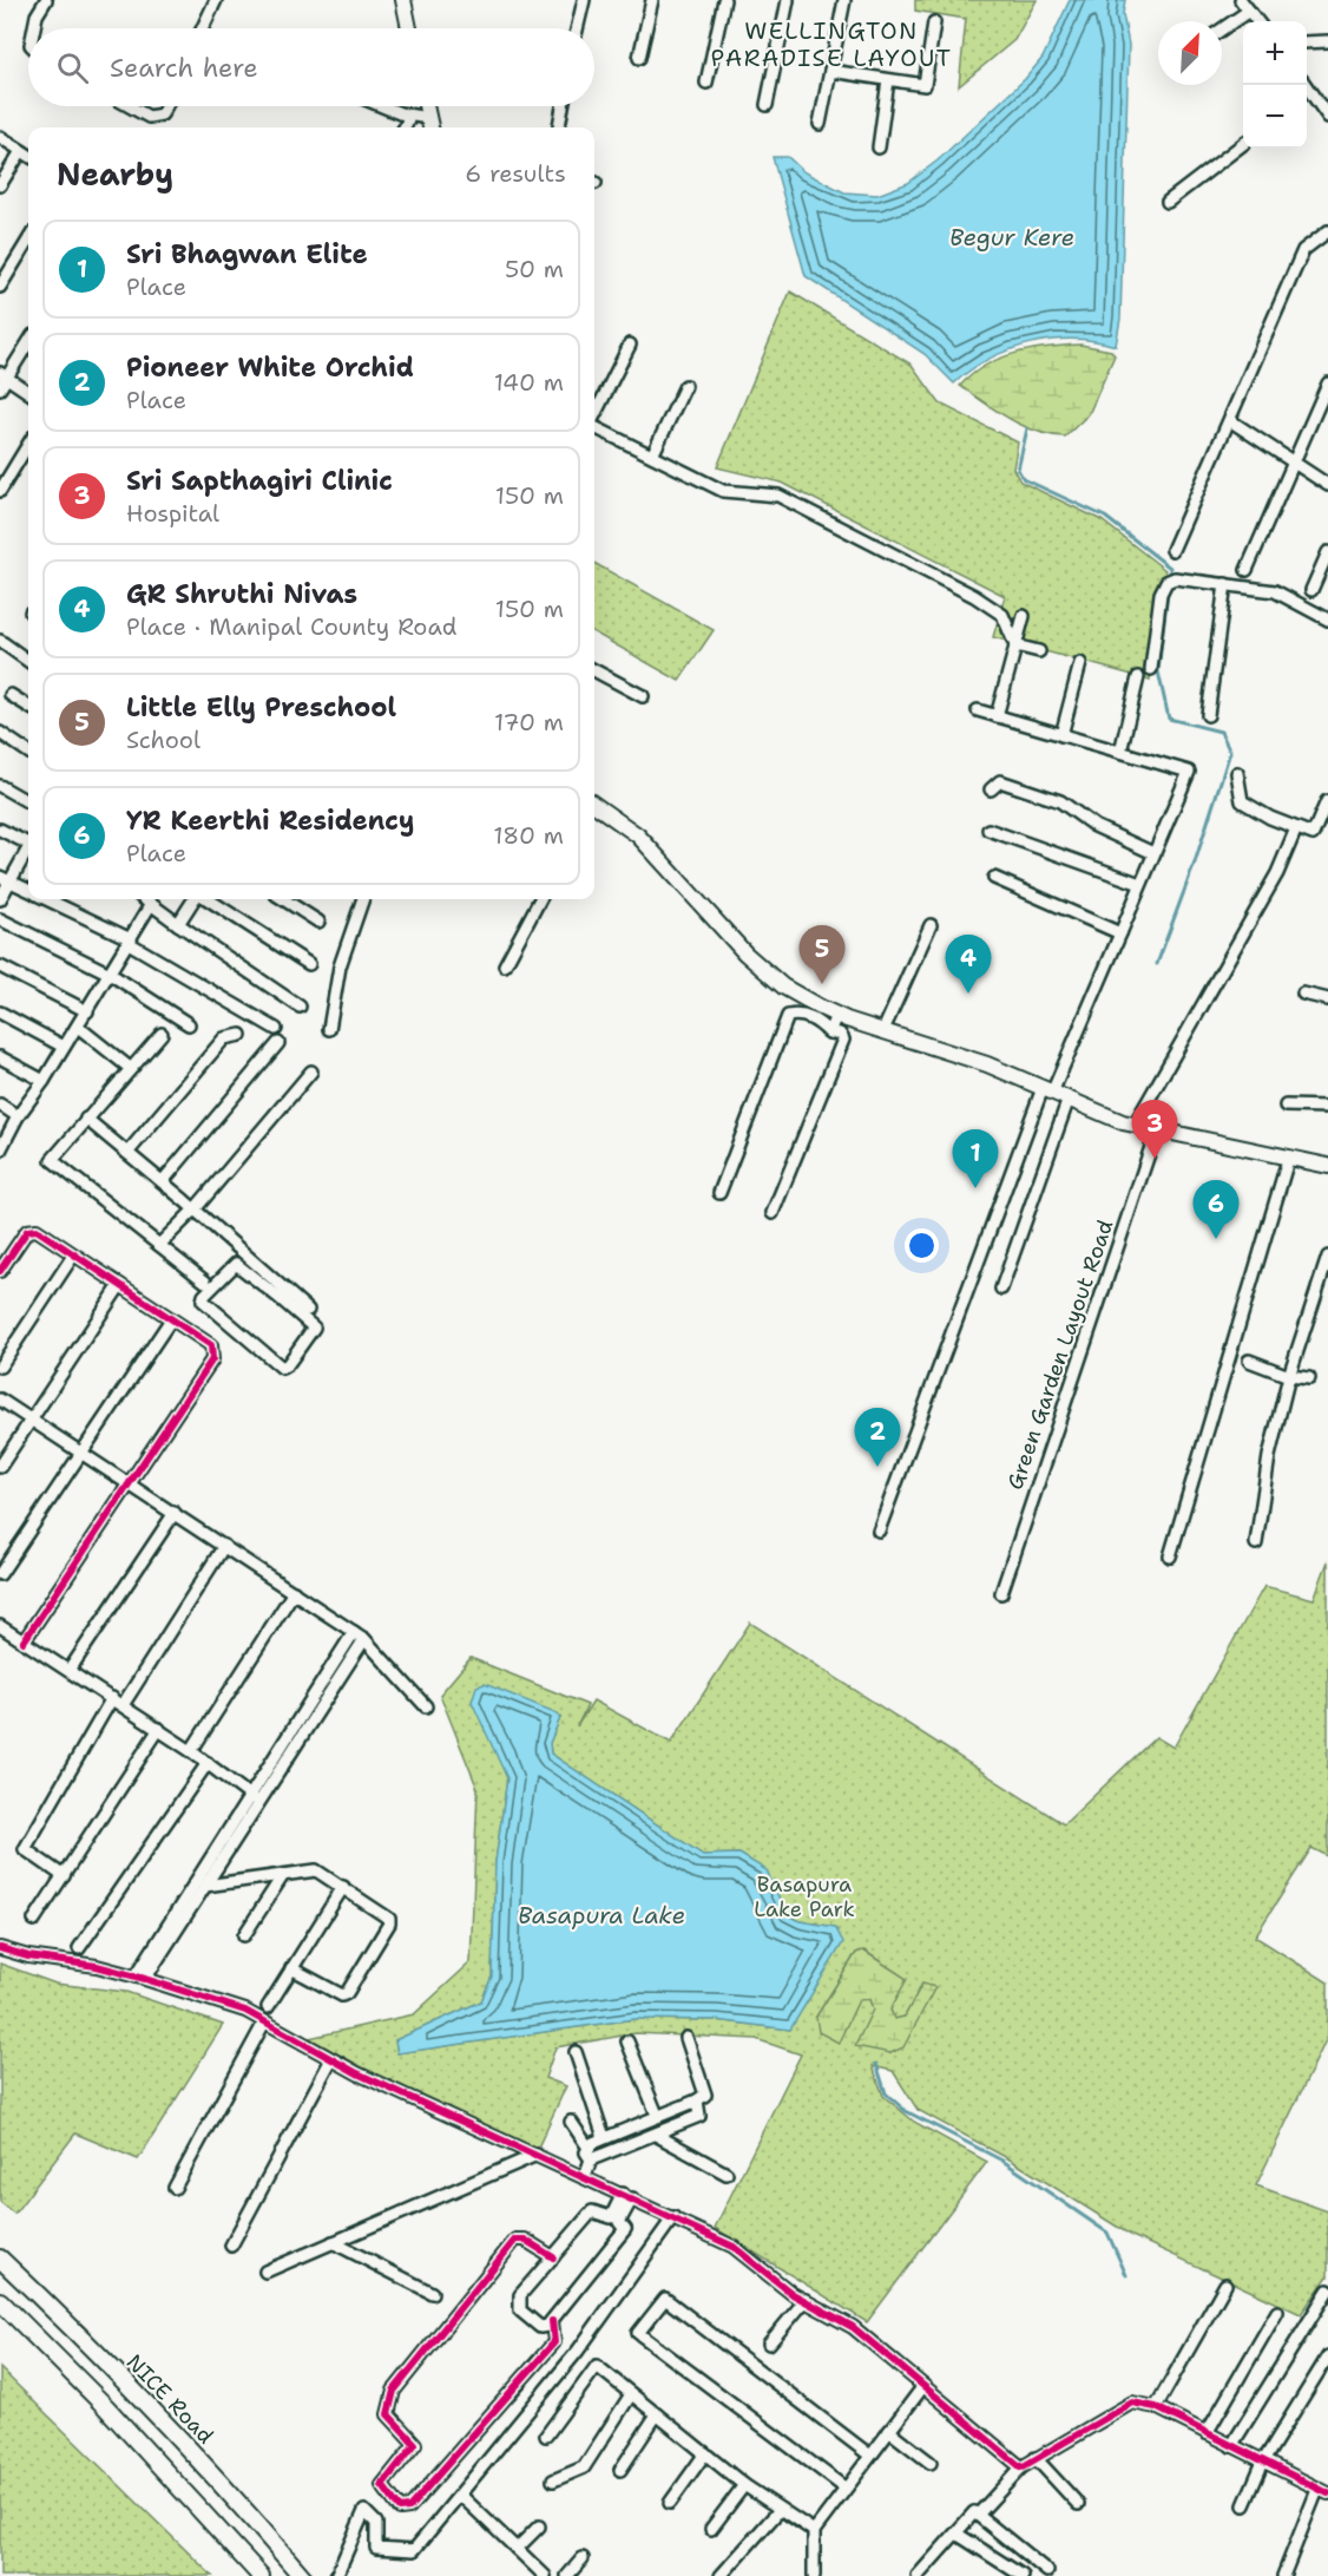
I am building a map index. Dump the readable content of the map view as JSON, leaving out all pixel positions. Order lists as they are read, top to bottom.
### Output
{
  "streets": {
    "highway": ["NICE Road"],
    "street": ["Green Garden Layout Road"]
  },
  "districts": ["WELLINGTON PARADISE LAYOUT"],
  "water": ["Begur Kere", "Basapura Lake"],
  "parks": ["Basapura Lake Park"],
  "north": "top right",
  "page": {
    "map_buttons": ["+", "−"],
    "search": "Search here",
    "heading": ["Nearby", "6 results"],
    "list": [
      {
        "mark": "1",
        "name": "Sri Bhagwan Elite",
        "note": "Place",
        "value": "50 m"
      },
      {
        "mark": "2",
        "name": "Pioneer White Orchid",
        "note": "Place",
        "value": "140 m"
      },
      {
        "mark": "3",
        "name": "Sri Sapthagiri Clinic",
        "note": "Hospital",
        "value": "150 m"
      },
      {
        "mark": "4",
        "name": "GR Shruthi Nivas",
        "note": "Place · Manipal County Road",
        "value": "150 m"
      },
      {
        "mark": "5",
        "name": "Little Elly Preschool",
        "note": "School",
        "value": "170 m"
      },
      {
        "mark": "6",
        "name": "YR Keerthi Residency",
        "note": "Place",
        "value": "180 m"
      }
    ],
    "pins": [
      "5",
      "4",
      "3",
      "1",
      "6",
      "2"
    ]
  }
}
